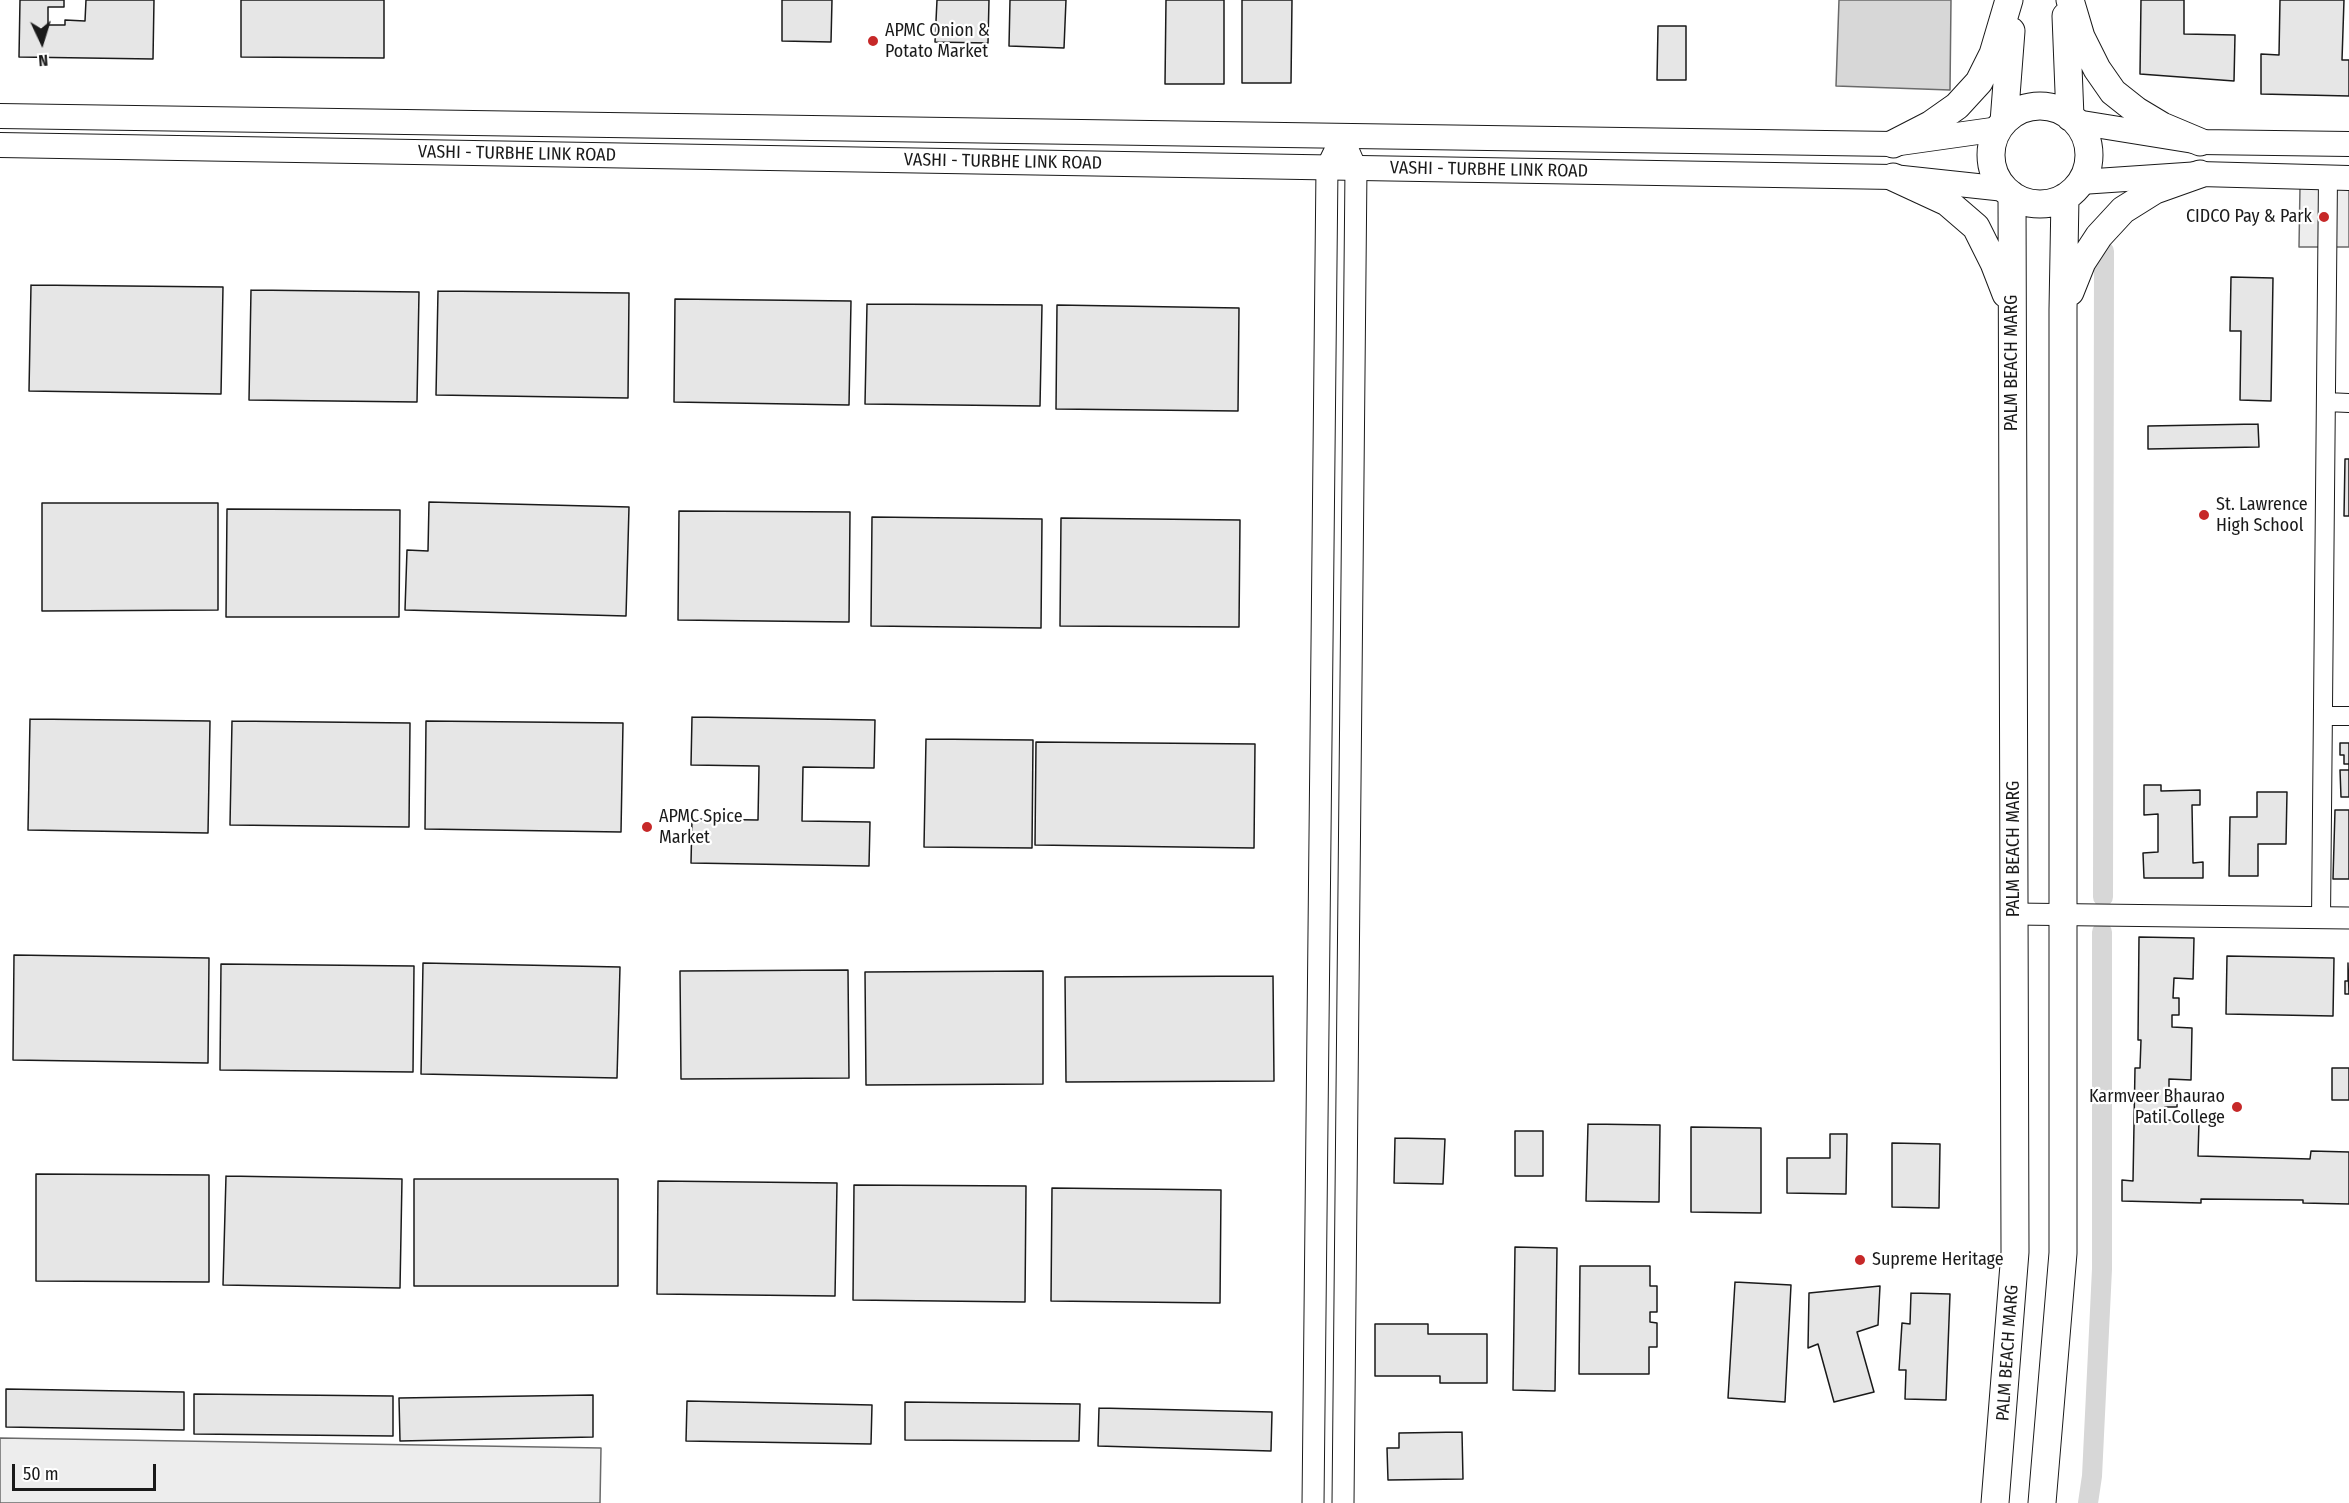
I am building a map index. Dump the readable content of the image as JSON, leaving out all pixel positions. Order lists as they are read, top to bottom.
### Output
{
  "streets": {
    "main road": ["VASHI - TURBHE LINK ROAD", "PALM BEACH MARG"]
  },
  "crossings": [
    ["VASHI - TURBHE LINK ROAD", "PALM BEACH MARG"]
  ],
  "places": [
    "APMC Onion & Potato Market",
    "CIDCO Pay & Park",
    "St. Lawrence High School",
    "APMC Spice Market",
    "Karmveer Bhaurao Patil College",
    "Supreme Heritage"
  ],
  "scale_bar": "50 m",
  "north": "bottom"
}
